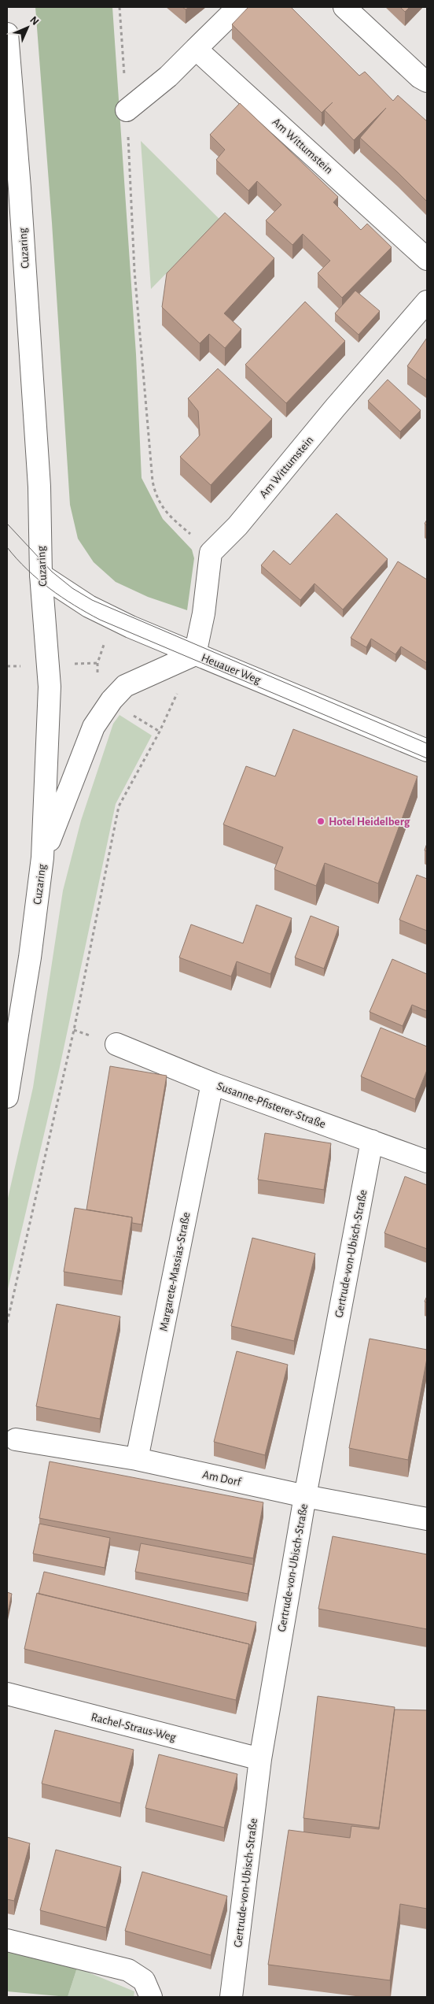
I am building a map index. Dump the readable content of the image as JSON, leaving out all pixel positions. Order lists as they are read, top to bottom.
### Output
{
  "streets": {
    "street": [
      "Am Wittumstein",
      "Cuzaring",
      "Heuauer Weg",
      "Susanne-Pfisterer-Straße",
      "Gertrude-von-Ubisch-Straße",
      "Margarete-Massias-Straße",
      "Am Dorf",
      "Rachel-Straus-Weg"
    ]
  },
  "crossings": [
    ["Cuzaring", "Heuauer Weg"],
    ["Susanne-Pfisterer-Straße", "Gertrude-von-Ubisch-Straße"],
    ["Susanne-Pfisterer-Straße", "Margarete-Massias-Straße"],
    ["Gertrude-von-Ubisch-Straße", "Am Dorf"],
    ["Gertrude-von-Ubisch-Straße", "Rachel-Straus-Weg"],
    ["Margarete-Massias-Straße", "Am Dorf"]
  ],
  "places": ["Hotel Heidelberg"],
  "north": "top right"
}
